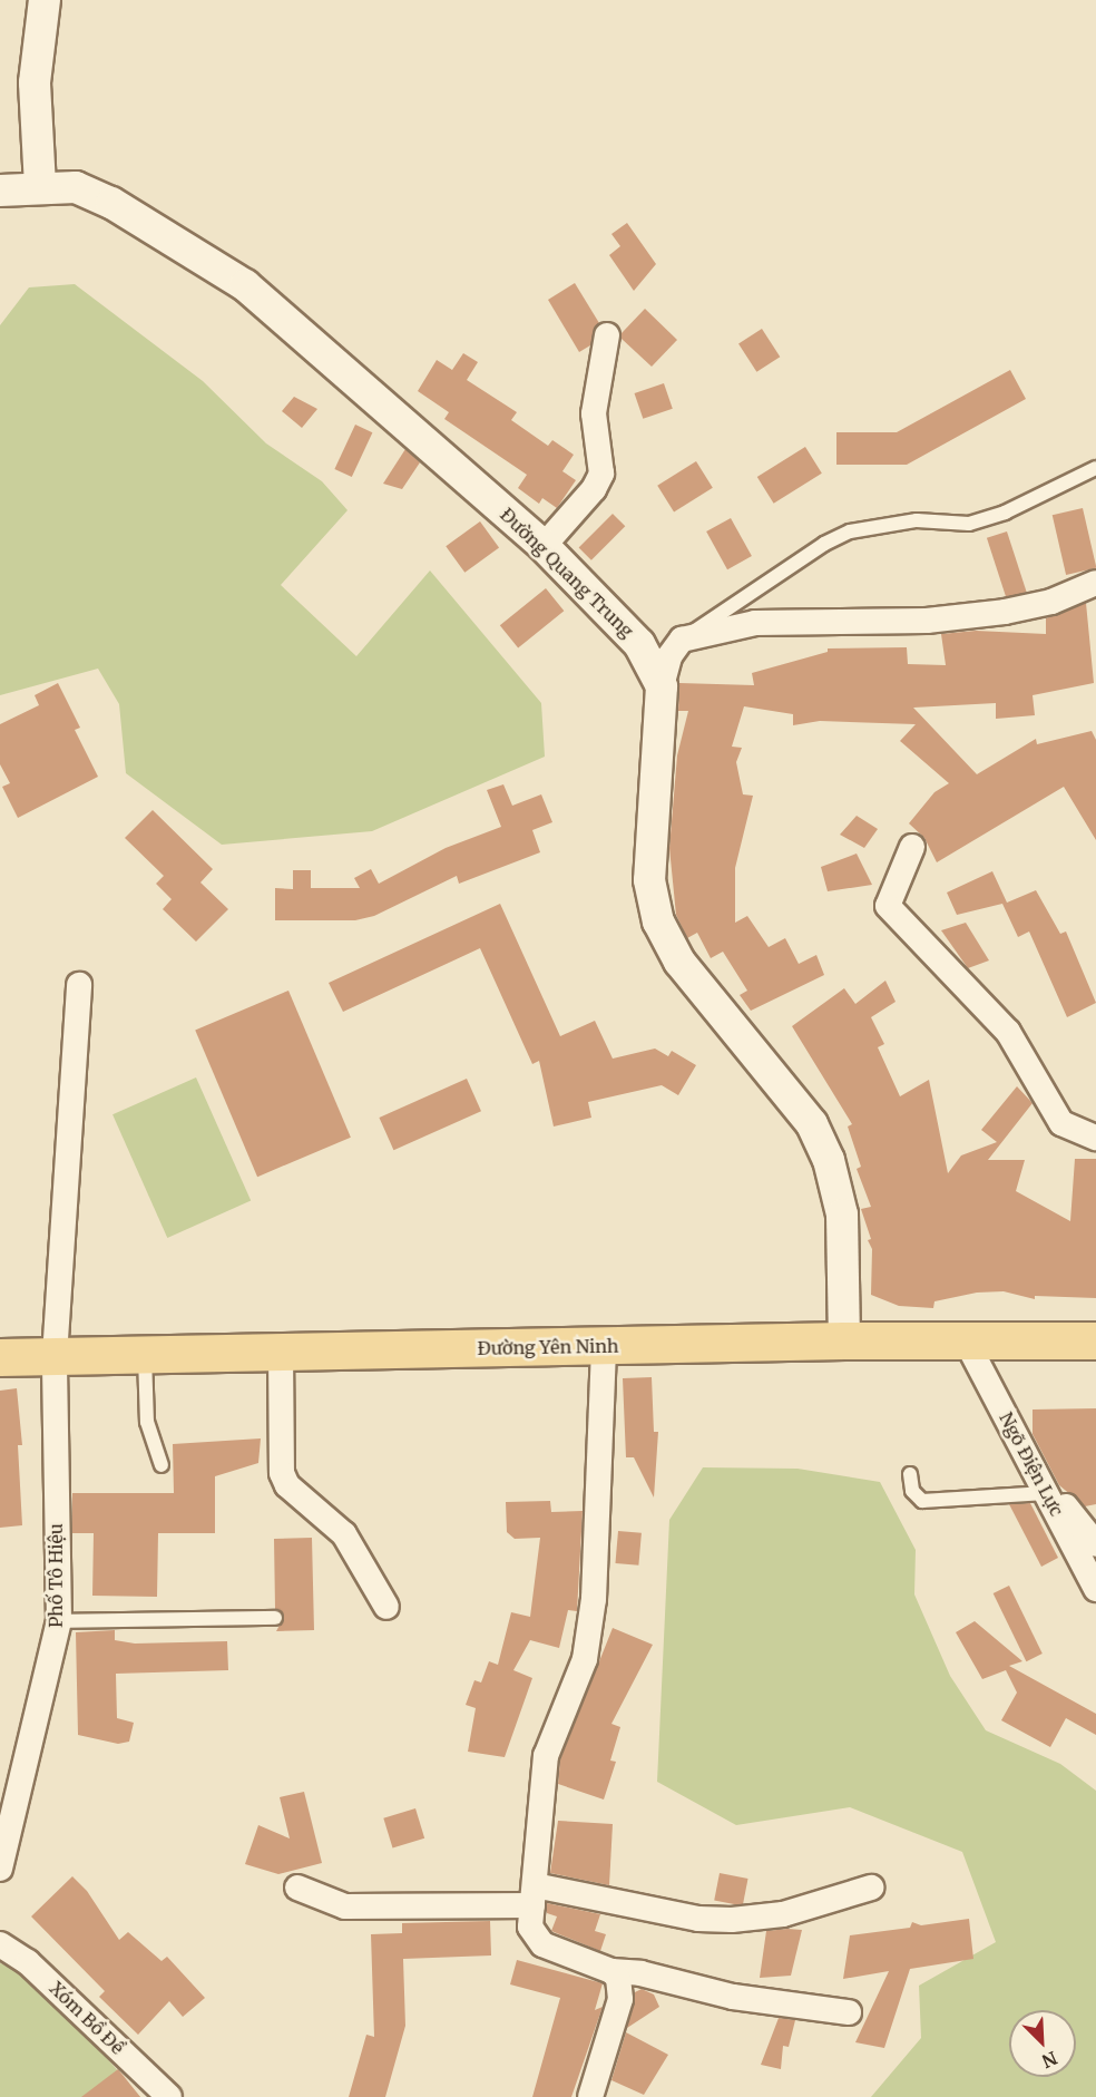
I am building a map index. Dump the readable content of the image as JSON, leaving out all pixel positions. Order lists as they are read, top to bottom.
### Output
{
  "streets": {
    "main road": ["Đường Yên Ninh"],
    "street": [
      "Đường Quang Trung",
      "Ngõ Điện Lực",
      "Phố Tô Hiệu",
      "Xóm Bồ Đề"
    ]
  },
  "crossings": [
    ["Đường Yên Ninh", "Ngõ Điện Lực"],
    ["Đường Yên Ninh", "Phố Tô Hiệu"]
  ],
  "north": "bottom right"
}
